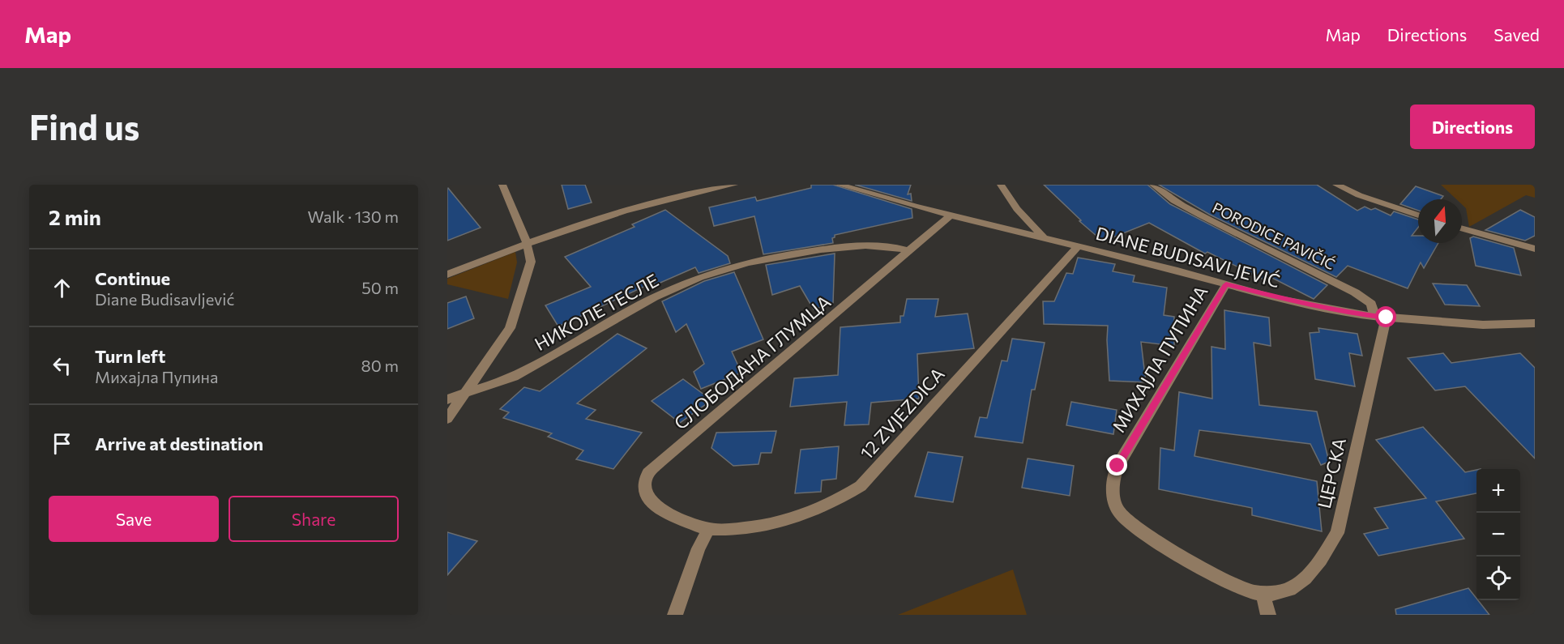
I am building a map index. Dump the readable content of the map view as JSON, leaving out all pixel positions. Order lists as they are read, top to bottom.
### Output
{
  "streets": {
    "street": [
      "PORODICE PAVIČIĆ",
      "DIANE BUDISAVLJEVIĆ",
      "НИКОЛЕ ТЕСЛЕ",
      "МИХАЈЛА ПУПИНА",
      "СЛОБОДАНА ГЛУМЦА",
      "12 ZVJEZDICA",
      "ЦЕРСКА"
    ]
  },
  "crossings": [
    ["PORODICE PAVIČIĆ", "DIANE BUDISAVLJEVIĆ"],
    ["PORODICE PAVIČIĆ", "ЦЕРСКА"],
    ["DIANE BUDISAVLJEVIĆ", "МИХАЈЛА ПУПИНА"],
    ["DIANE BUDISAVLJEVIĆ", "СЛОБОДАНА ГЛУМЦА"],
    ["DIANE BUDISAVLJEVIĆ", "12 ZVJEZDICA"],
    ["DIANE BUDISAVLJEVIĆ", "ЦЕРСКА"],
    ["НИКОЛЕ ТЕСЛЕ", "СЛОБОДАНА ГЛУМЦА"],
    ["МИХАЈЛА ПУПИНА", "ЦЕРСКА"],
    ["СЛОБОДАНА ГЛУМЦА", "12 ZVJEZDICA"]
  ],
  "north": "top",
  "page": {
    "header": "Map",
    "nav": ["Map", "Directions", "Saved"],
    "buttons": [
      "Directions",
      ["Save", "Share"]
    ],
    "title": "Find us",
    "heading": ["2 min", "Walk · 130 m"],
    "list": [
      ["Continue", "Diane Budisavljević", "50 m"],
      ["Turn left", "Михајла Пупина", "80 m"],
      "Arrive at destination"
    ],
    "map_buttons": ["+", "−"]
  }
}
